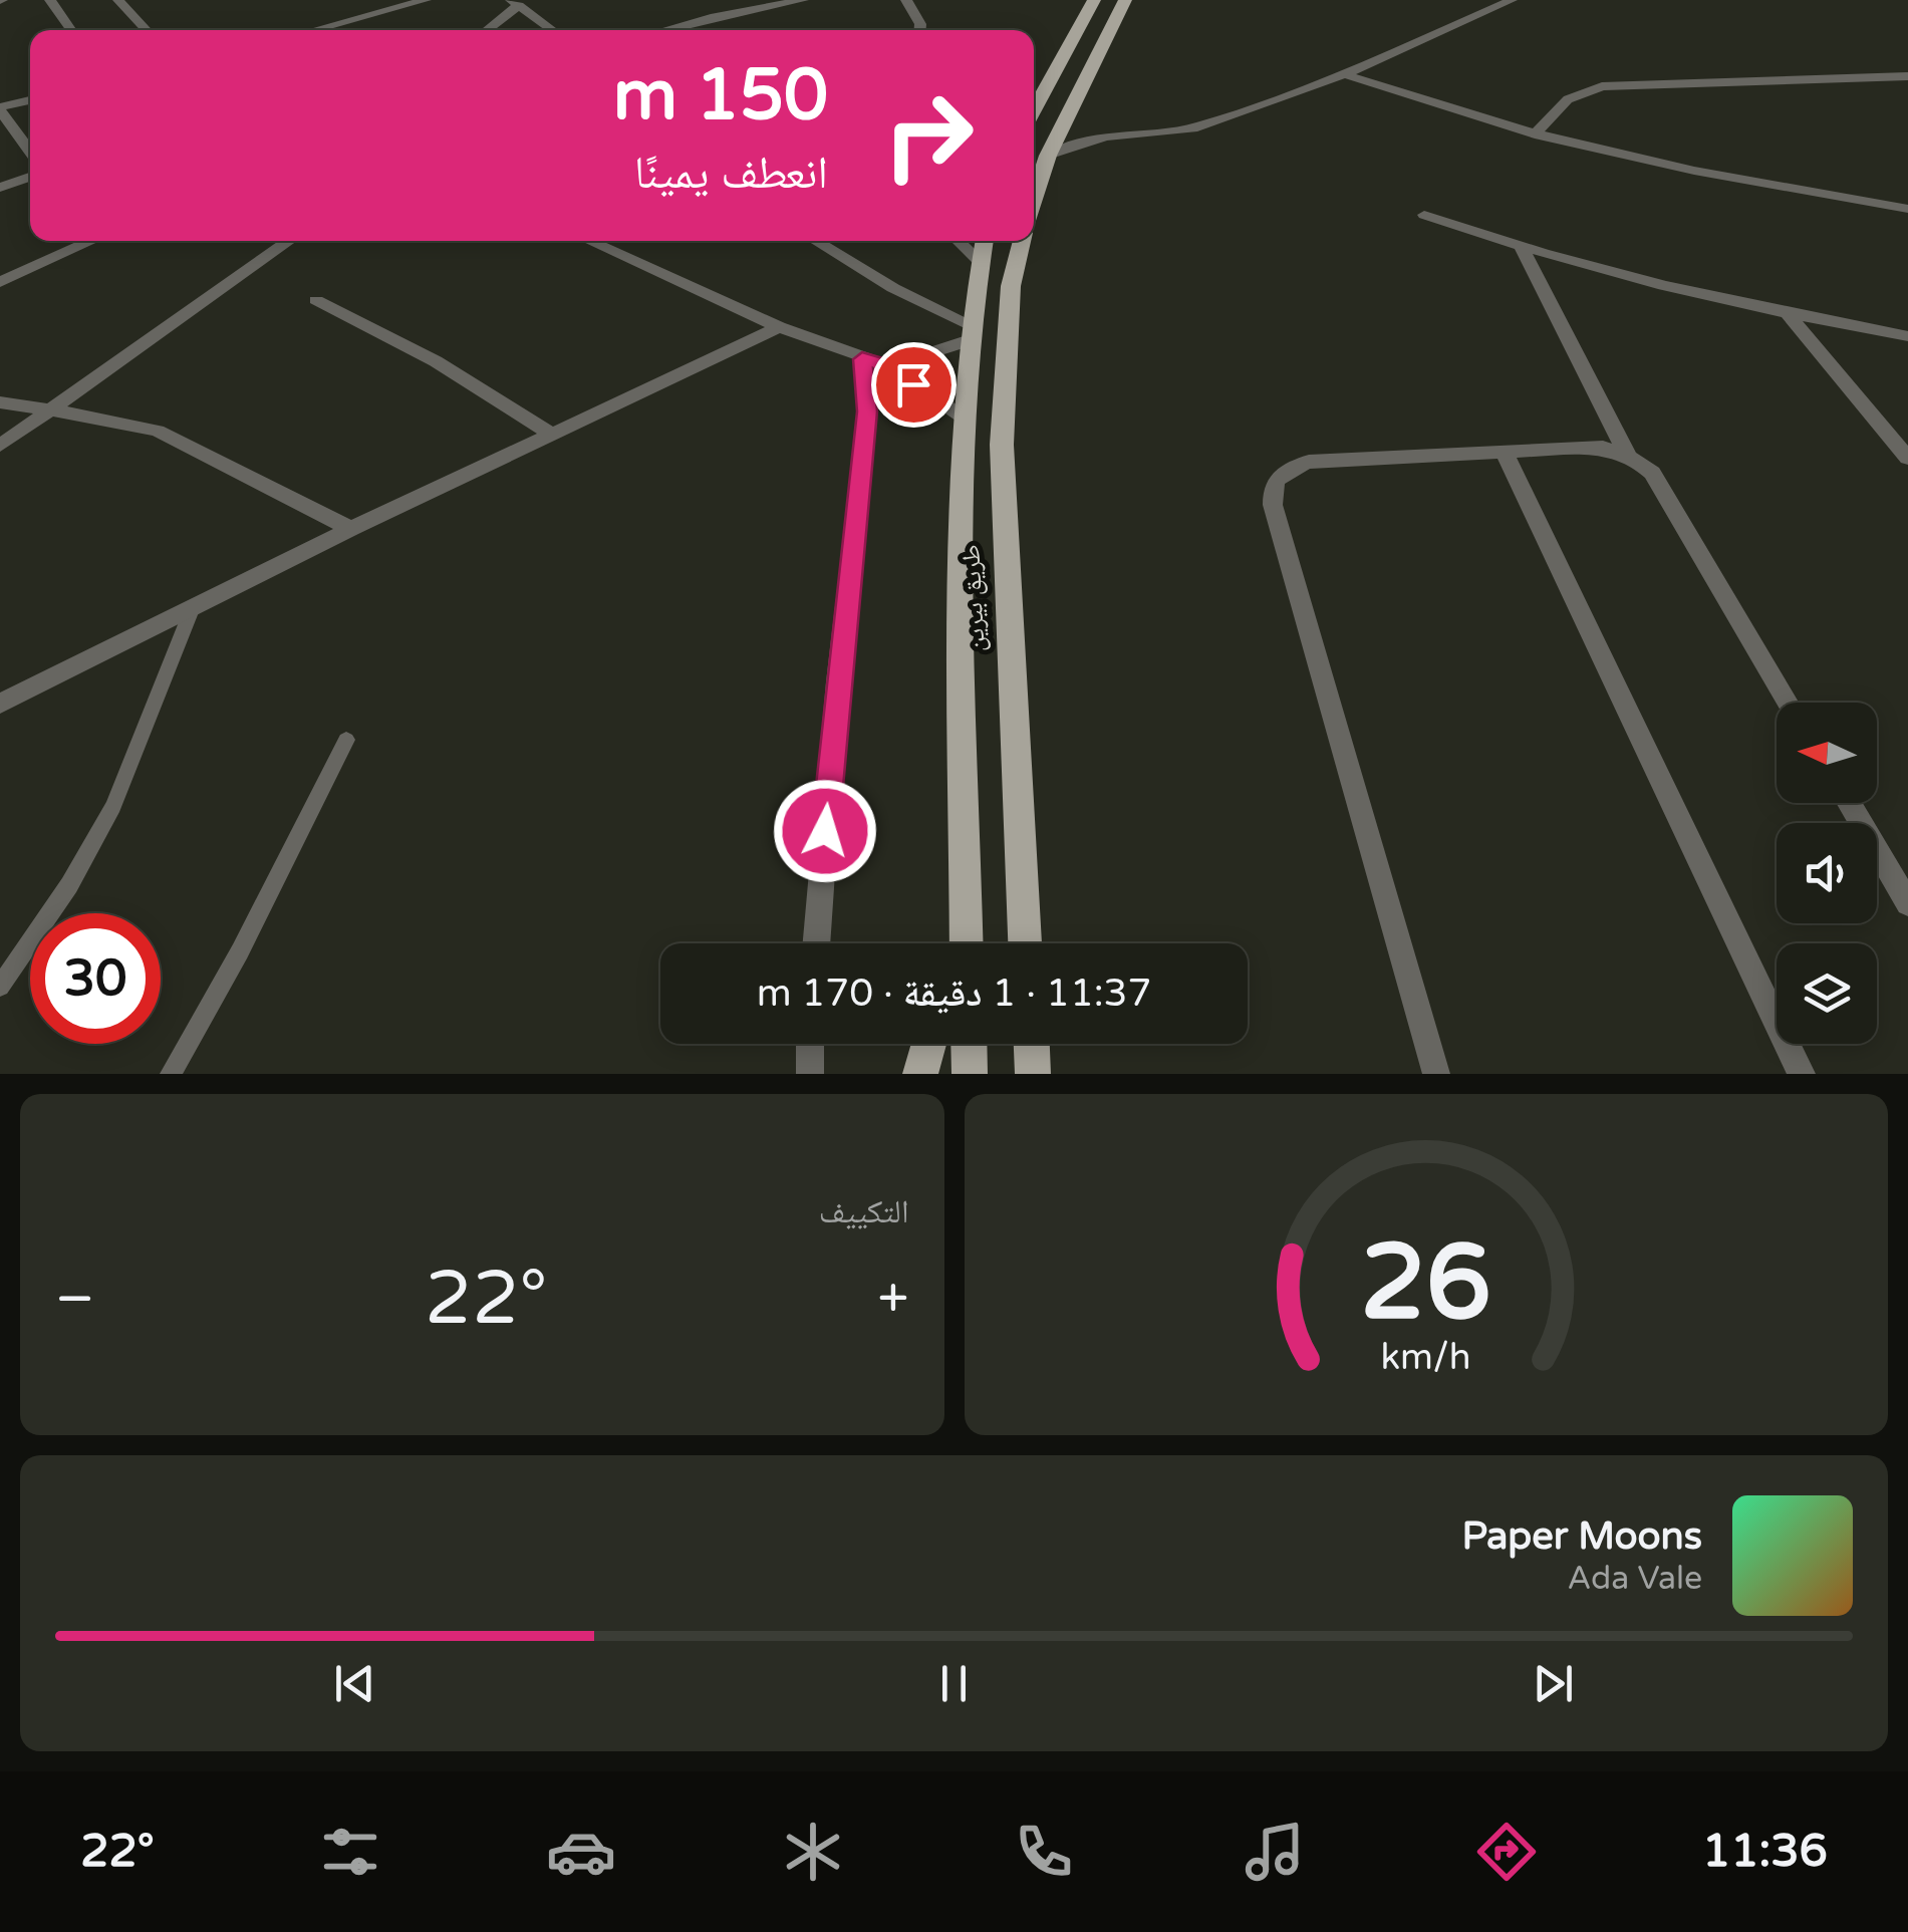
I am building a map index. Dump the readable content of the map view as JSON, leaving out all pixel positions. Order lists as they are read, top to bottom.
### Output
{
  "streets": {
    "main road": ["طريق بيرين"]
  },
  "north": "left",
  "page": {
    "turn": ["150 m", "انعطف يمينًا"],
    "limit": "30",
    "trip": "11:37 · 1 دقيقة · 170 m",
    "tile": "التكييف",
    "heat": ["−", "22°", "+"],
    "song": ["Paper Moons", "Ada Vale"],
    "tabs": ["11:36", "22°"],
    "gauge": ["26", "km/h"]
  }
}
